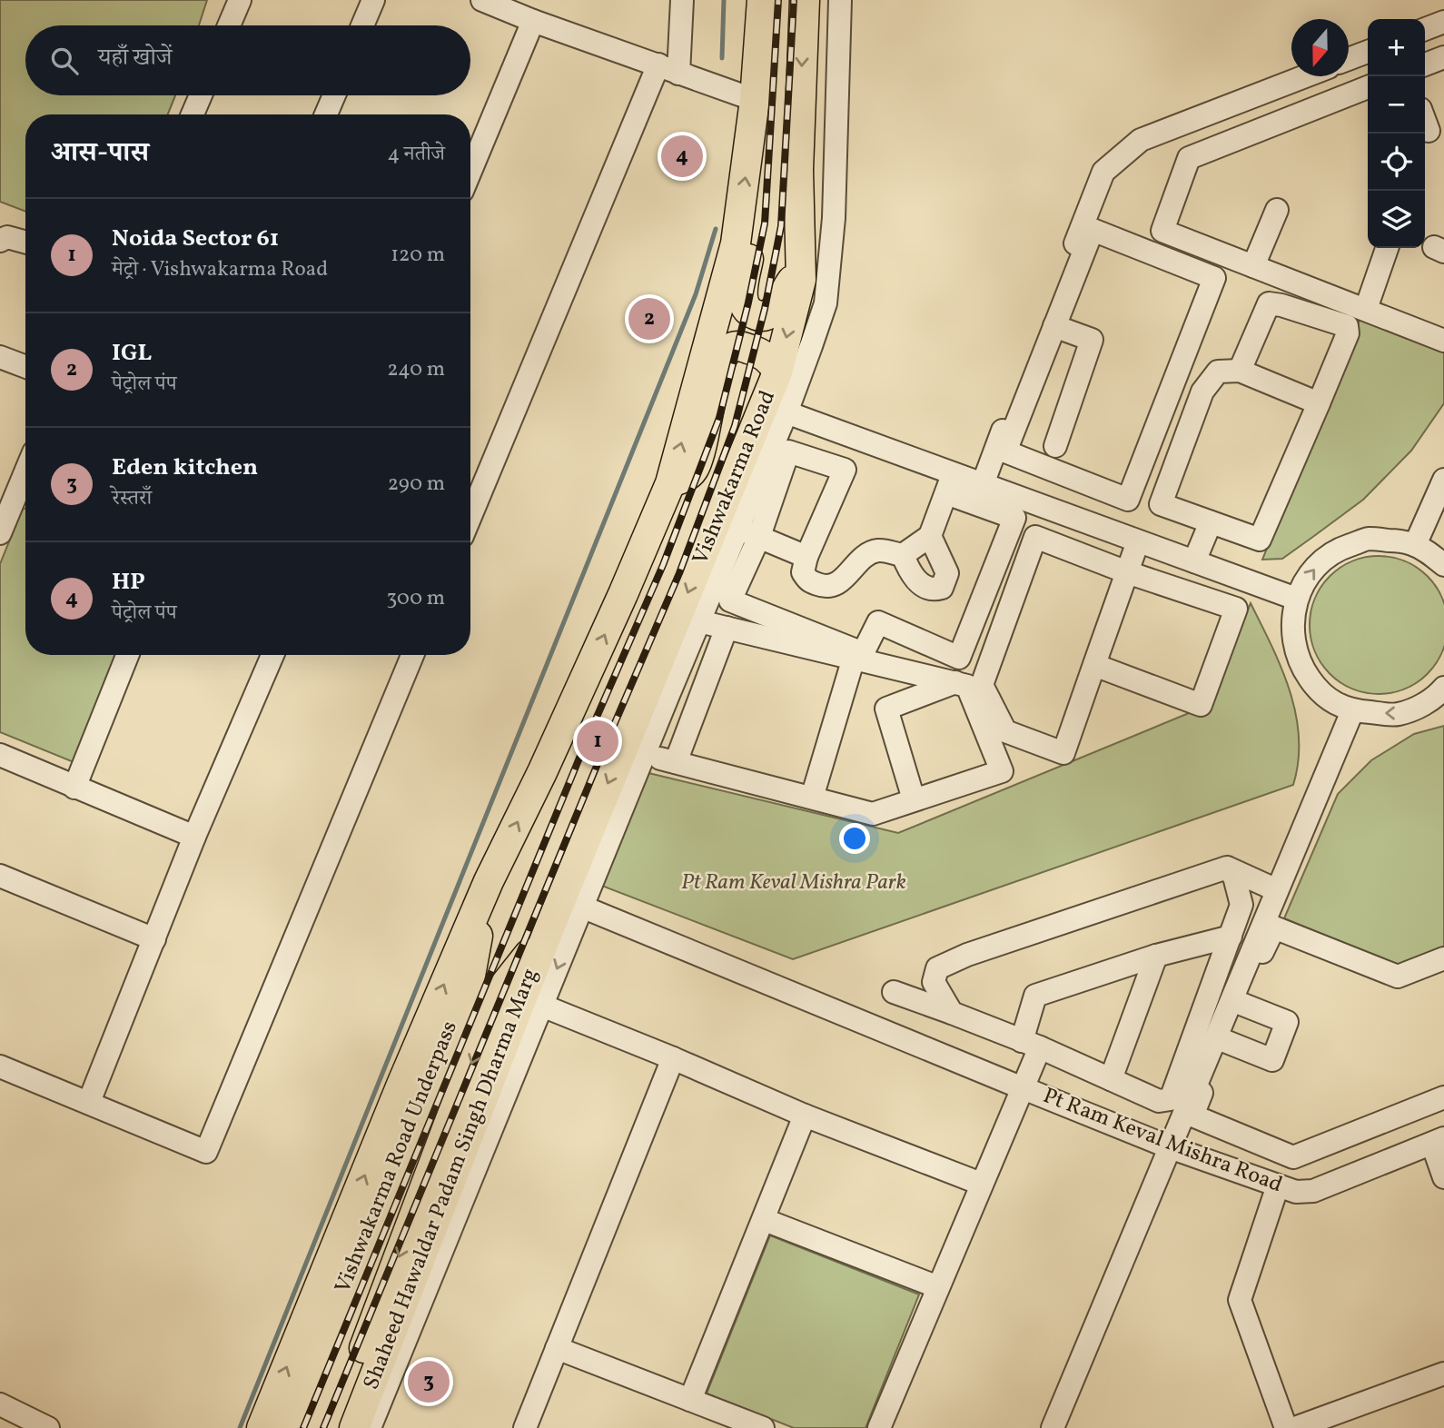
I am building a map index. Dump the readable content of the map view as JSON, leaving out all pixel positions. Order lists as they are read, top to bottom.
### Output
{
  "streets": {
    "main road": ["Vishwakarma Road", "Vishwakarma Road Underpass", "Shaheed Hawaldar Padam Singh Dharma Marg"],
    "street": ["Pt Ram Keval Mishra Road"]
  },
  "crossings": [
    ["Vishwakarma Road", "Pt Ram Keval Mishra Road"],
    ["Vishwakarma Road", "Vishwakarma Road Underpass"],
    ["Vishwakarma Road", "Shaheed Hawaldar Padam Singh Dharma Marg"],
    ["Vishwakarma Road Underpass", "Shaheed Hawaldar Padam Singh Dharma Marg"]
  ],
  "parks": ["Pt Ram Keval Mishra Park"],
  "north": "bottom",
  "page": {
    "map_buttons": ["+", "−"],
    "search": "यहाँ खोजें",
    "heading": ["आस-पास", "4 नतीजे"],
    "pins": [
      "4",
      "2",
      "1",
      "3"
    ],
    "list": [
      {
        "mark": "1",
        "name": "Noida Sector 61",
        "note": "मेट्रो · Vishwakarma Road",
        "value": "120 m"
      },
      {
        "mark": "2",
        "name": "IGL",
        "note": "पेट्रोल पंप",
        "value": "240 m"
      },
      {
        "mark": "3",
        "name": "Eden kitchen",
        "note": "रेस्तराँ",
        "value": "290 m"
      },
      {
        "mark": "4",
        "name": "HP",
        "note": "पेट्रोल पंप",
        "value": "300 m"
      }
    ]
  }
}
